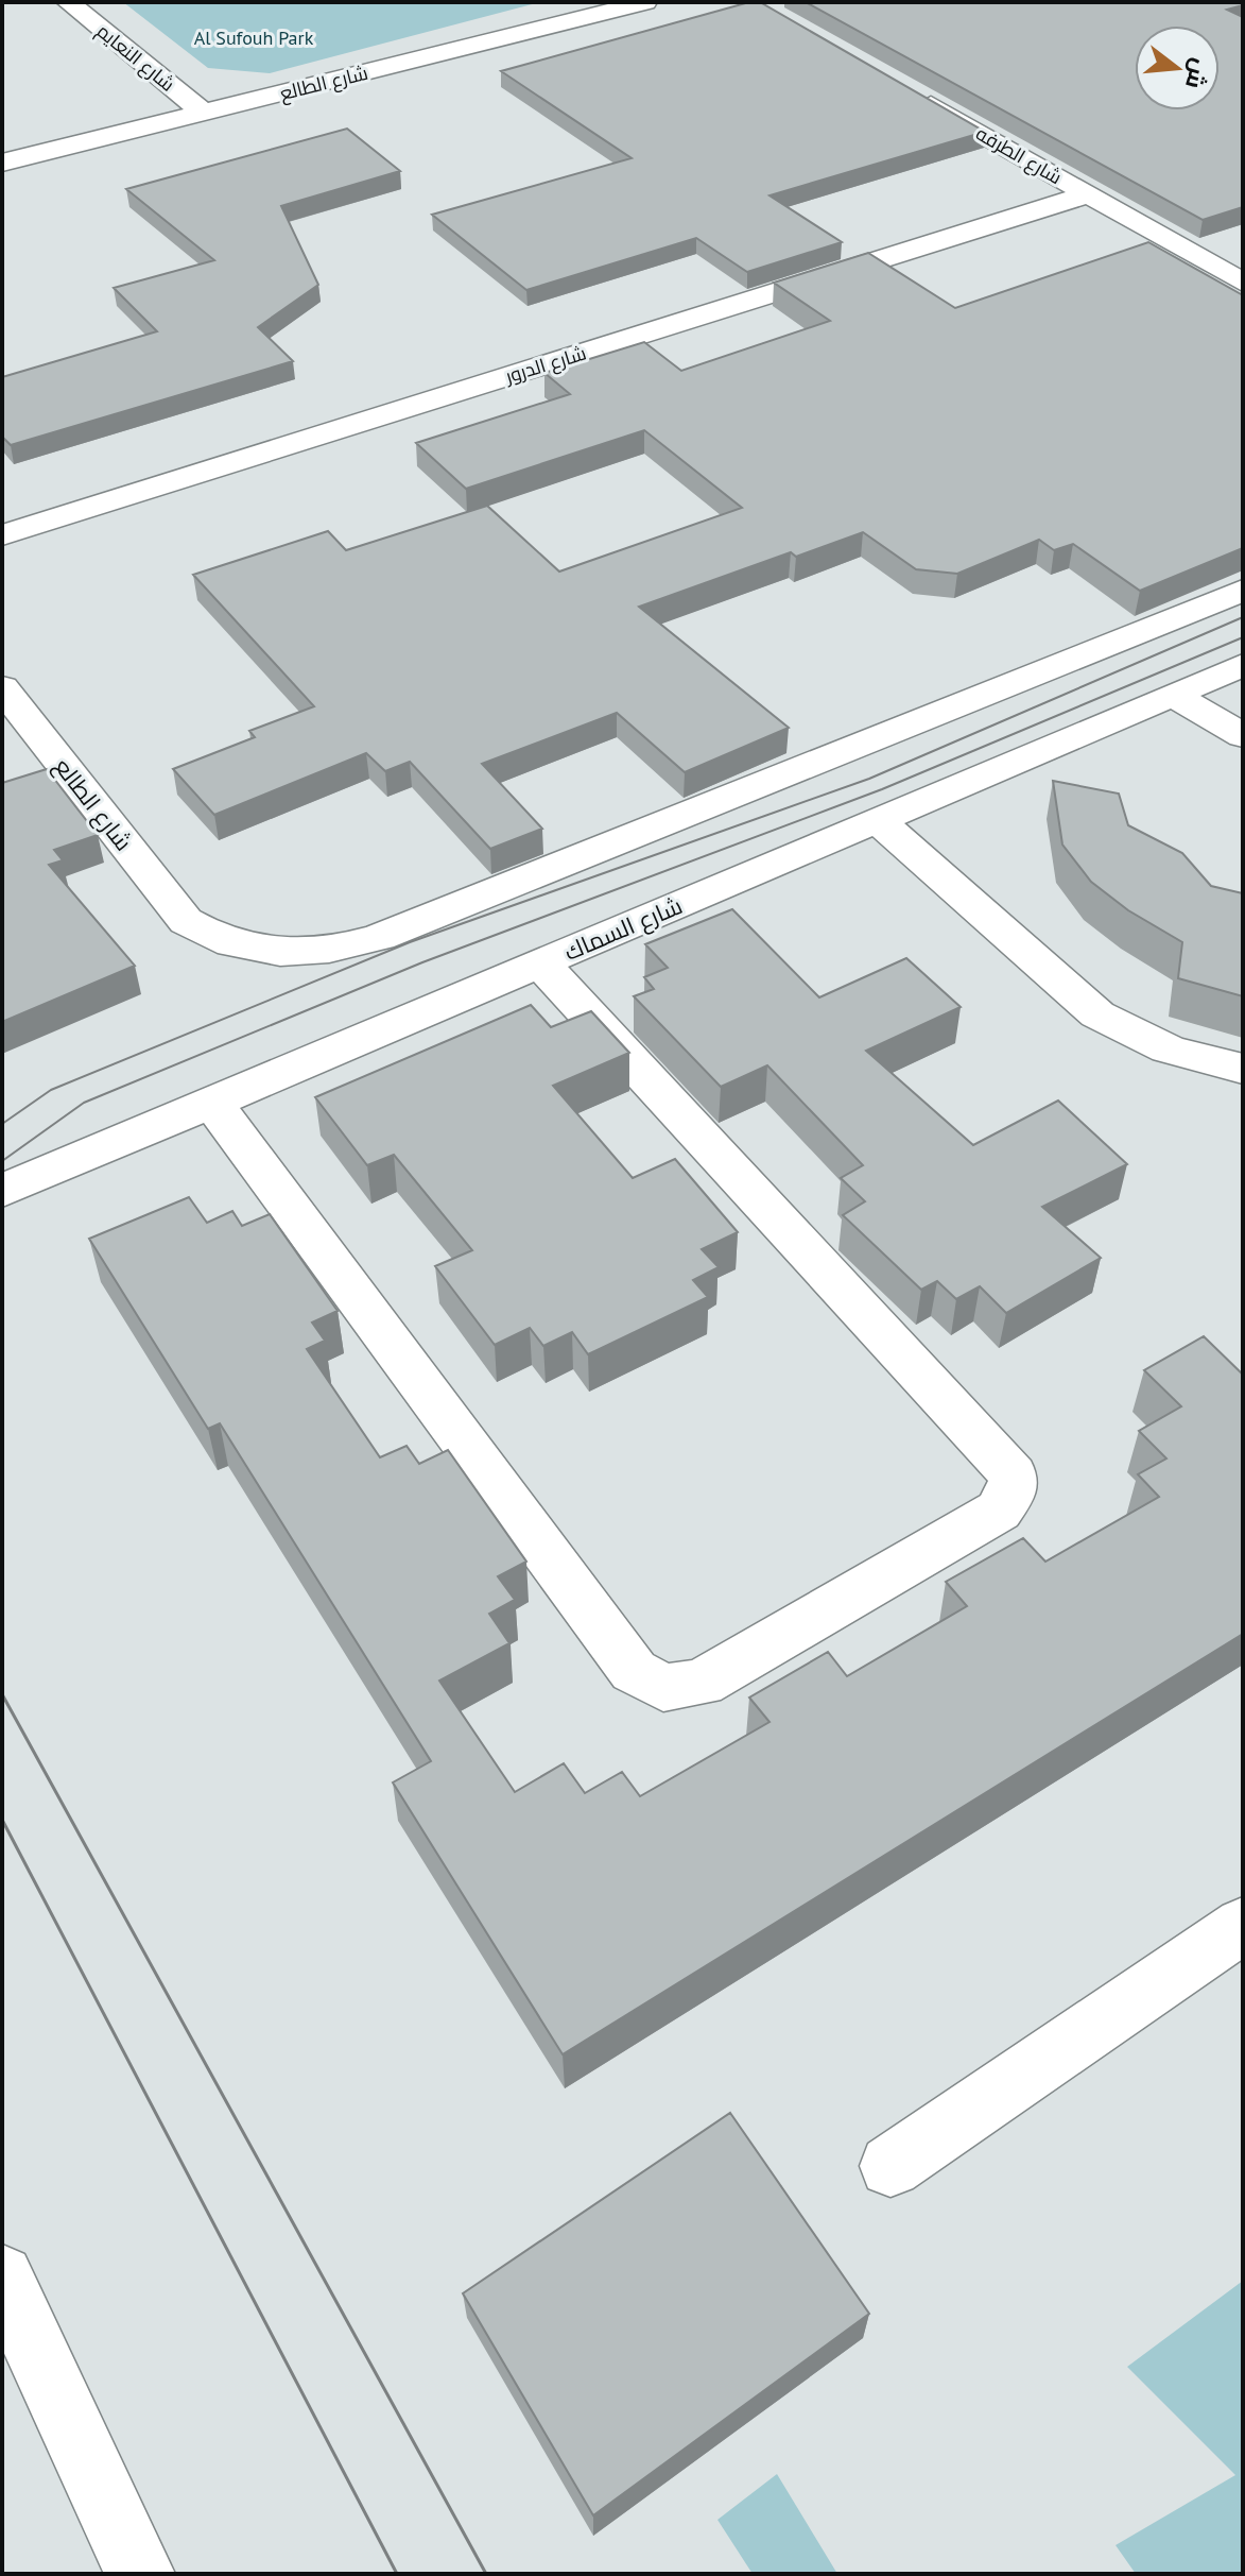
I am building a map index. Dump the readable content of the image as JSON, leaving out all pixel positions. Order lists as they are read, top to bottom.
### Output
{
  "streets": {
    "street": [
      "شارع النعايم",
      "شارع الطالع",
      "شارع الطرفه",
      "شارع الدرور",
      "شارع السماك"
    ]
  },
  "crossings": [
    ["شارع النعايم", "شارع الطالع"],
    ["شارع الطرفه", "شارع الدرور"]
  ],
  "parks": ["Al Sufouh Park"],
  "north": "right"
}
